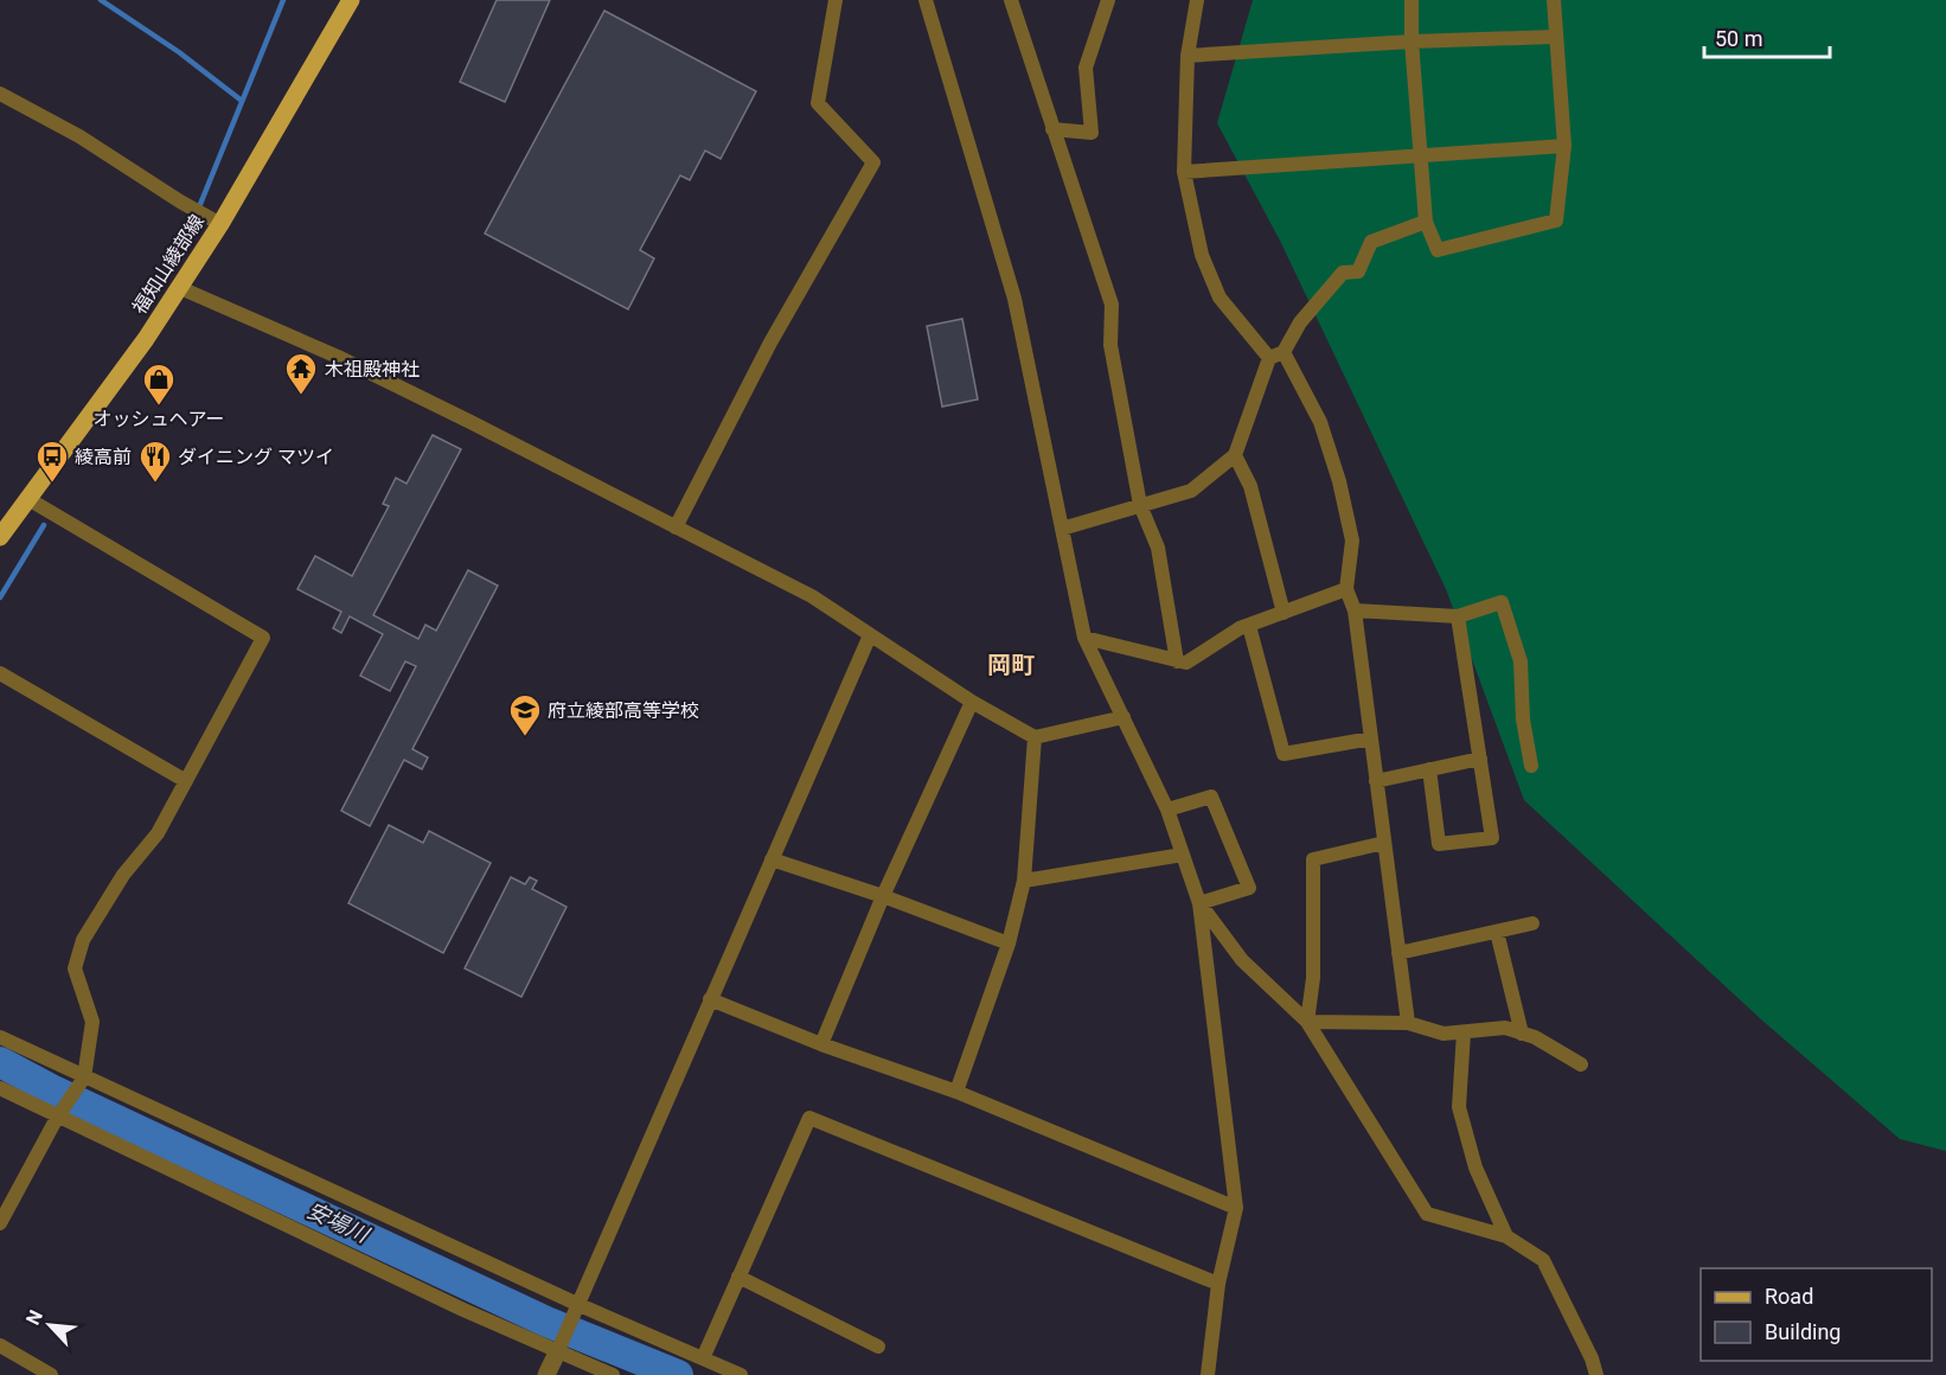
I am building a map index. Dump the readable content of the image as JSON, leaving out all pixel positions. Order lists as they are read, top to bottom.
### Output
{
  "streets": {
    "main road": ["福知山綾部線"]
  },
  "districts": ["岡町"],
  "water": ["安場川"],
  "places": {
    "temple": ["木祖殿神社"],
    "shop": ["オッシュヘアー"],
    "bus stop": ["綾高前"],
    "restaurant": ["ダイニング マツイ"],
    "school or university": ["府立綾部高等学校"]
  },
  "legend": ["Road", "Building"],
  "scale_bar": "50 m",
  "north": "top left"
}
